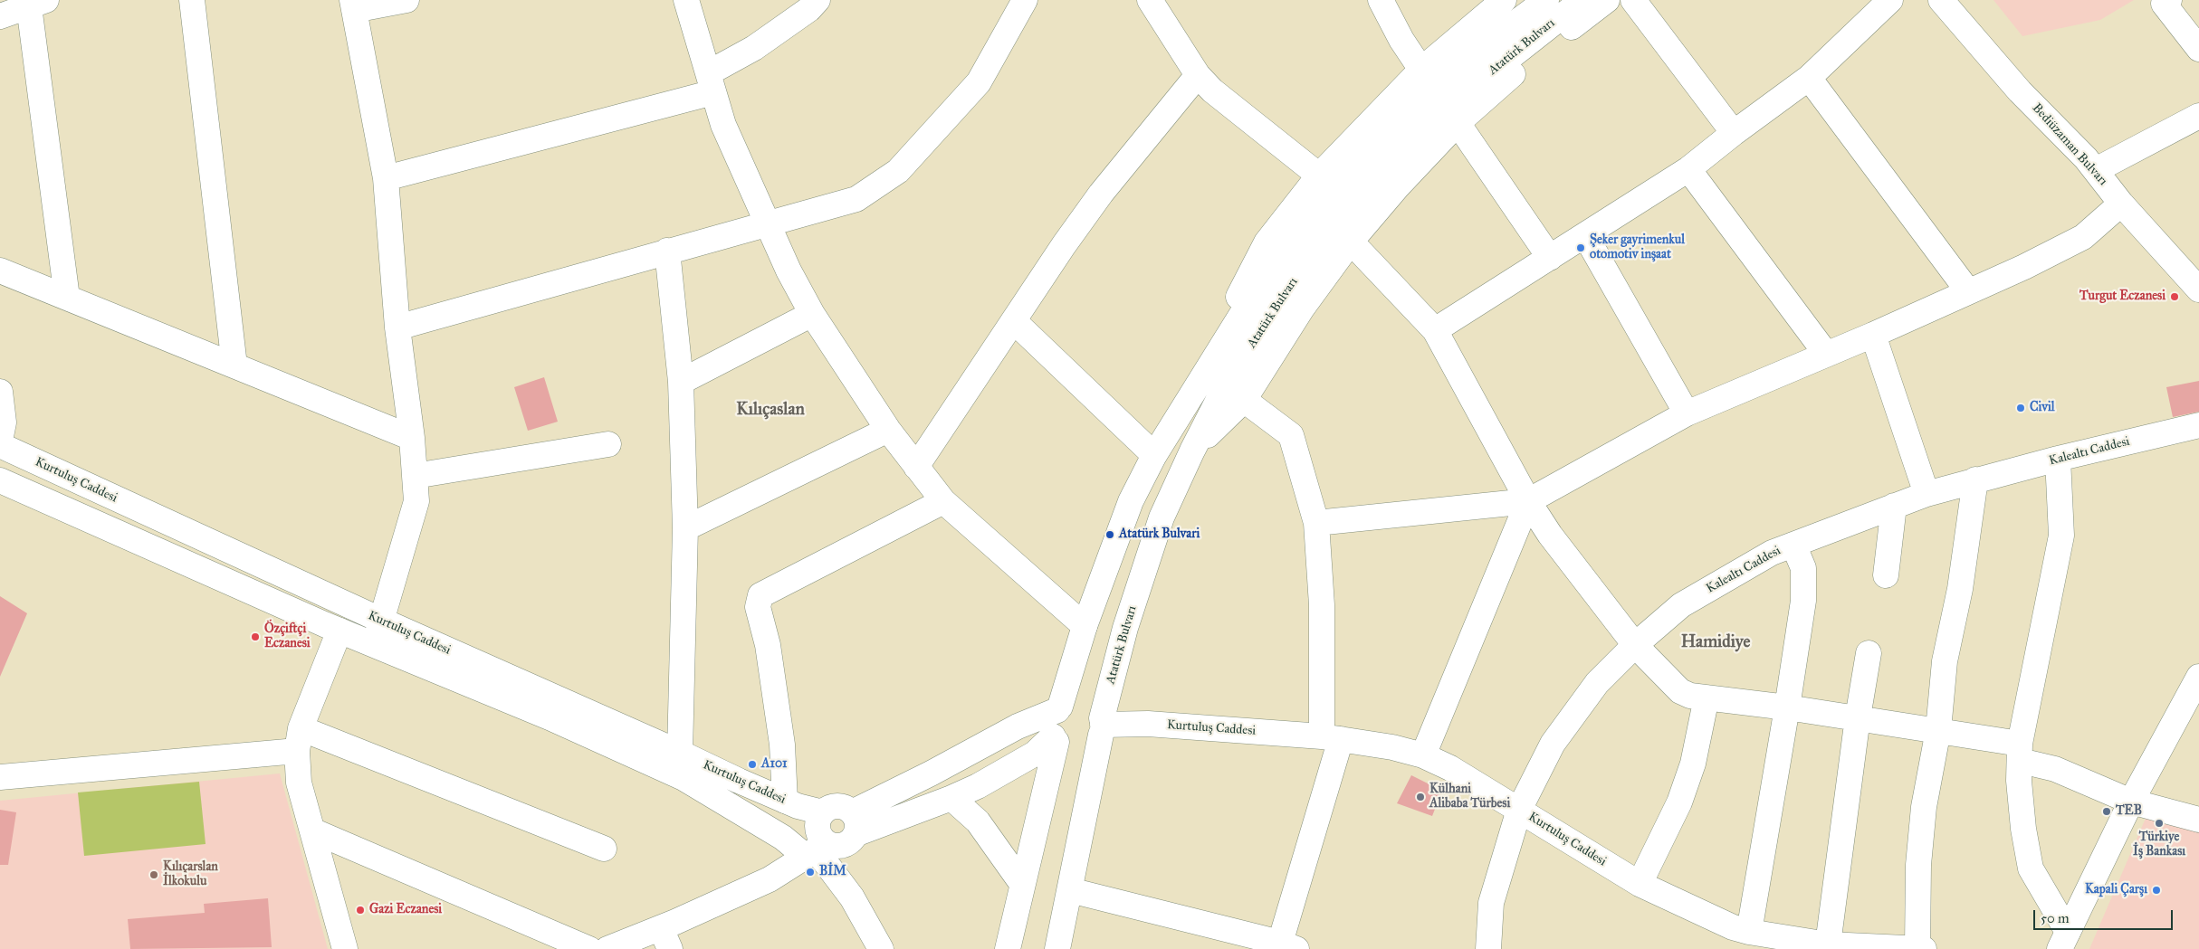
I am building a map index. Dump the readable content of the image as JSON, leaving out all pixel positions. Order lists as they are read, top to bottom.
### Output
{
  "streets": {
    "street": [
      "Atatürk Bulvarı",
      "Bediüzaman Bulvarı",
      "Kalealtı Caddesi",
      "Kurtuluş Caddesi"
    ]
  },
  "crossings": [
    ["Atatürk Bulvarı", "Kurtuluş Caddesi"],
    ["Kalealtı Caddesi", "Kurtuluş Caddesi"]
  ],
  "districts": ["Kılıçaslan", "Hamidiye"],
  "places": [
    "Şeker gayrimenkul otomotiv inşaat",
    "Turgut Eczanesi",
    "Civil",
    "Atatürk Bulvari",
    "Özçiftçi Eczanesi",
    "A101",
    "Külhani Alibaba Türbesi",
    "TEB",
    "Türkiye İş Bankası",
    "BİM",
    "Kılıçarslan İlkokulu",
    "Kapali Çarşı",
    "Gazi Eczanesi"
  ],
  "scale_bar": "50 m"
}
